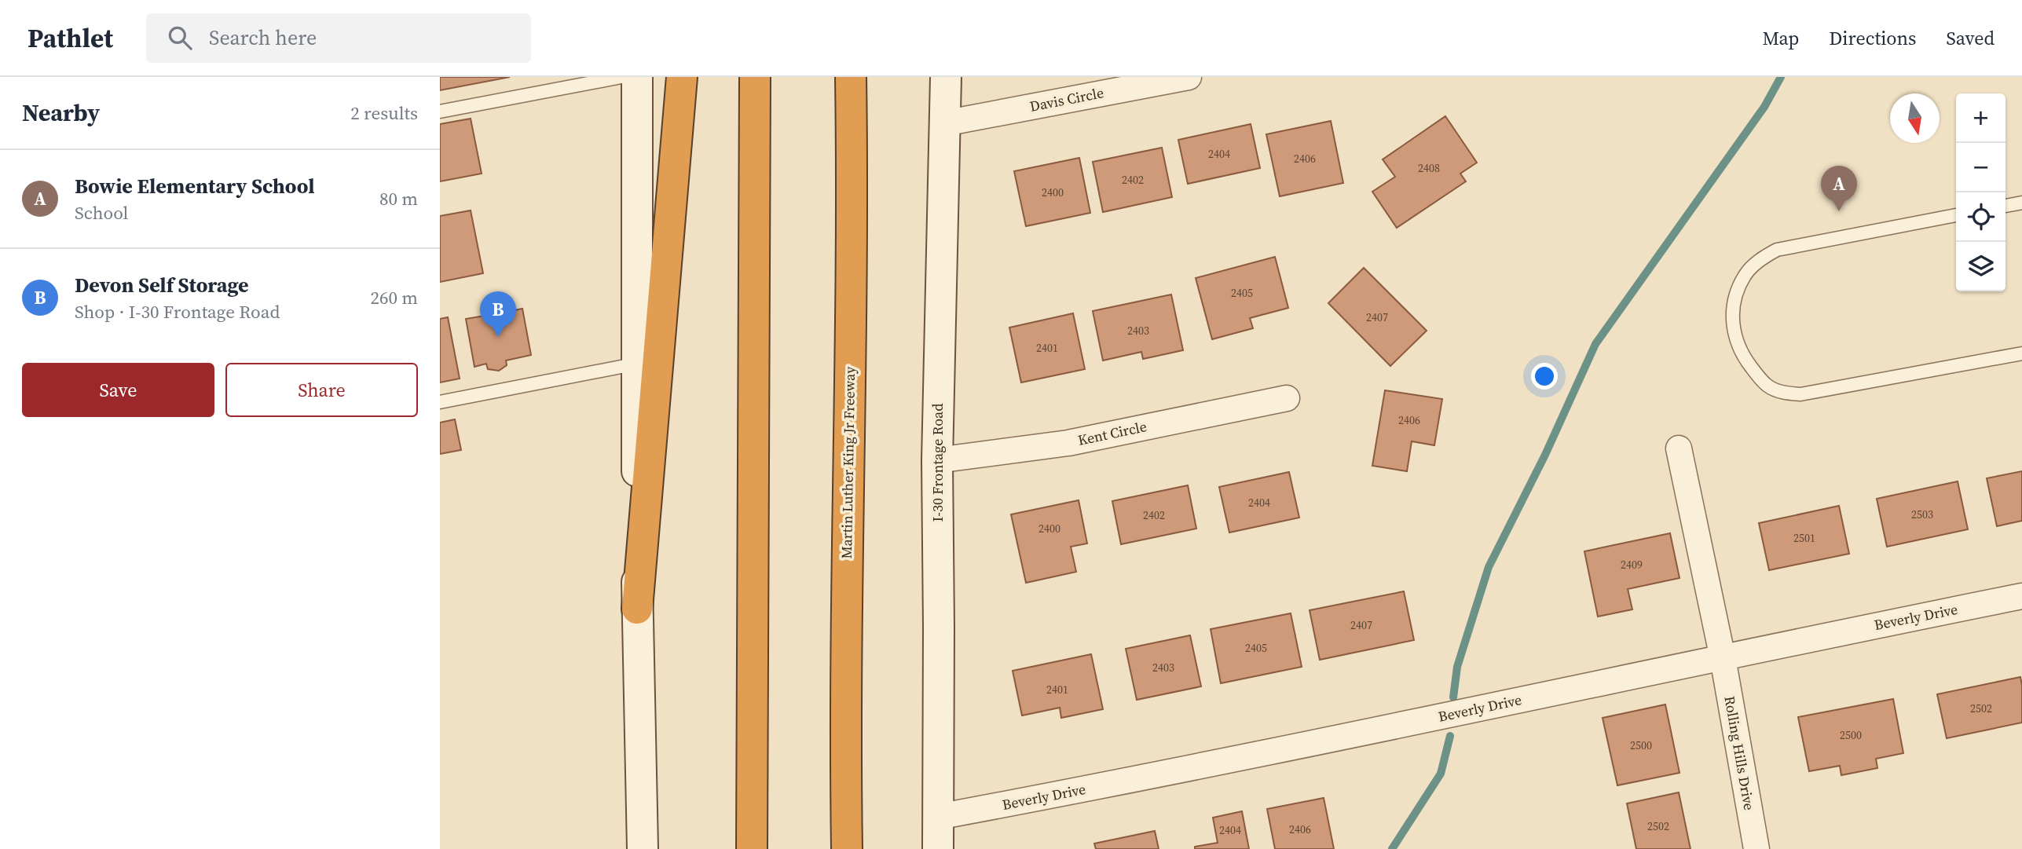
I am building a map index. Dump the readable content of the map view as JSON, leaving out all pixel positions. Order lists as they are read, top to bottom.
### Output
{
  "streets": {
    "highway": ["Martin Luther King Jr Freeway"],
    "main road": ["I-30 Frontage Road"],
    "street": [
      "Davis Circle",
      "Kent Circle",
      "Beverly Drive",
      "Rolling Hills Drive"
    ]
  },
  "crossings": [
    ["Davis Circle", "I-30 Frontage Road"],
    ["Kent Circle", "I-30 Frontage Road"],
    ["I-30 Frontage Road", "Beverly Drive"],
    ["Beverly Drive", "Rolling Hills Drive"]
  ],
  "house_numbers": [
    "2404",
    "2406",
    "2408",
    "2402",
    "2400",
    "2405",
    "2407",
    "2403",
    "2401",
    "2406",
    "2404",
    "2503",
    "2402",
    "2400",
    "2501",
    "2409",
    "2407",
    "2405",
    "2403",
    "2401",
    "2502",
    "2500",
    "2500",
    "2502",
    "2406",
    "2404"
  ],
  "north": "bottom",
  "page": {
    "header": "Pathlet",
    "search": "Search here",
    "nav": ["Map", "Directions", "Saved"],
    "heading": ["Nearby", "2 results"],
    "map_buttons": ["+", "−"],
    "list": [
      {
        "mark": "A",
        "name": "Bowie Elementary School",
        "note": "School",
        "value": "80 m"
      },
      {
        "mark": "B",
        "name": "Devon Self Storage",
        "note": "Shop · I-30 Frontage Road",
        "value": "260 m"
      }
    ],
    "pins": ["A", "B"],
    "buttons": ["Save", "Share"]
  }
}
